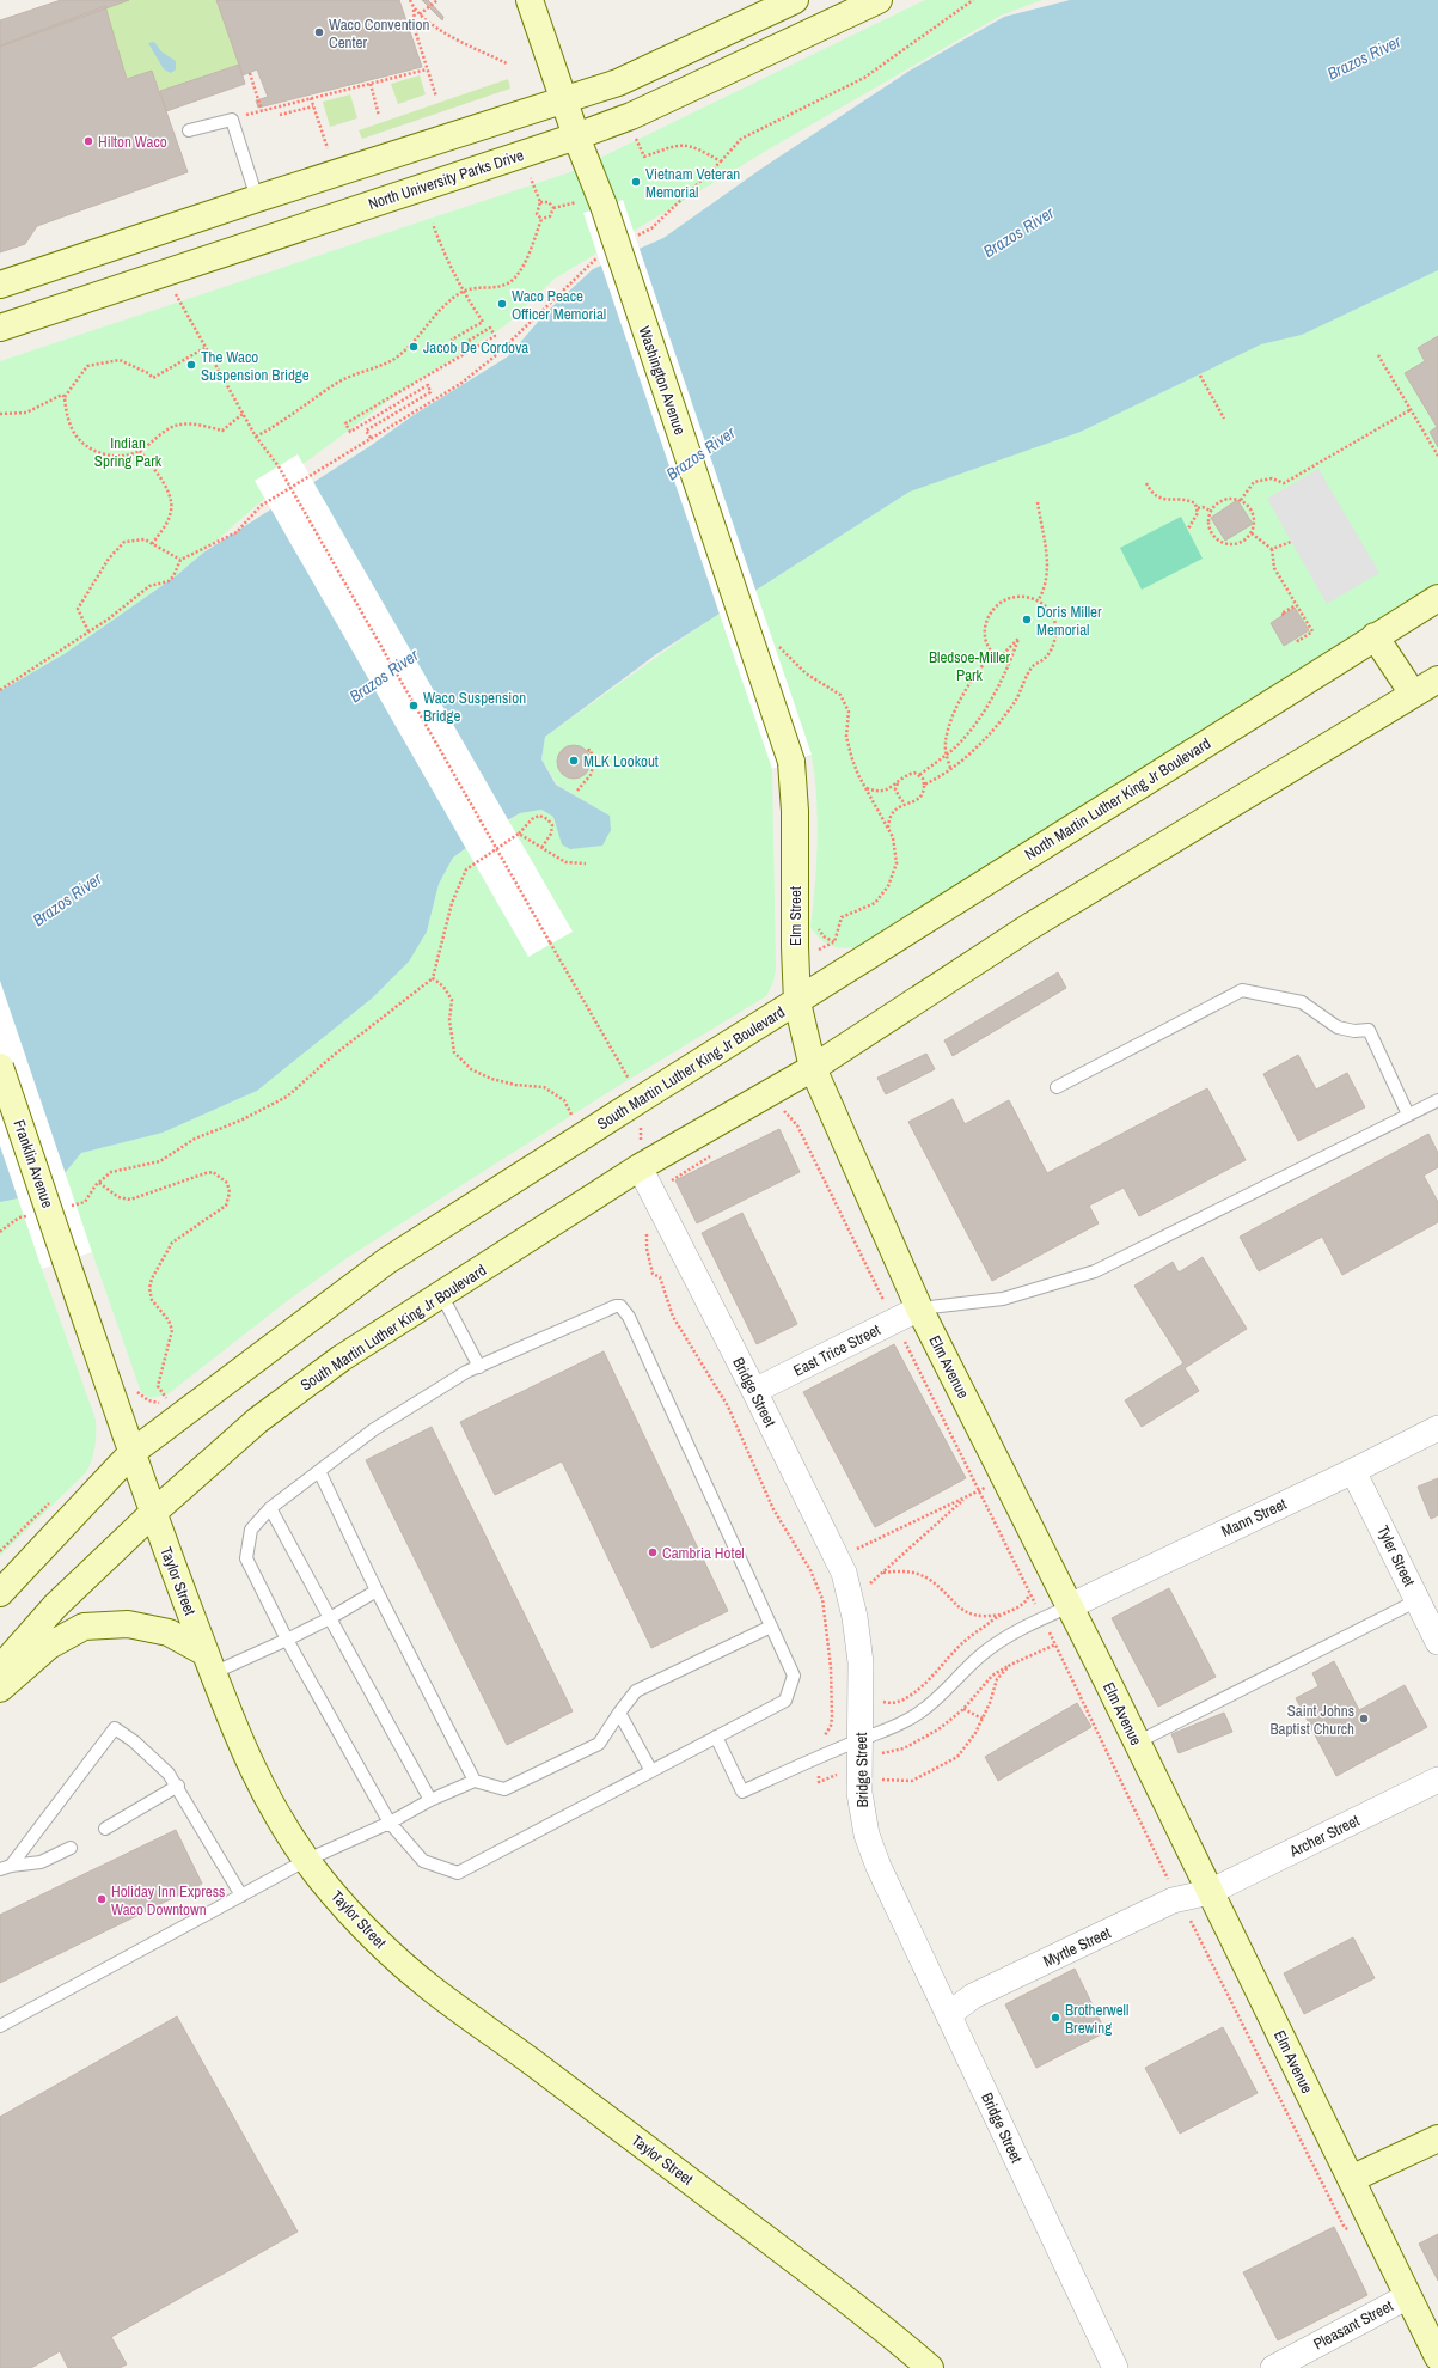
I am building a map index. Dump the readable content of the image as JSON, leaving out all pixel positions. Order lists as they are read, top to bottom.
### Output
{
  "streets": {
    "main road": [
      "North University Parks Drive",
      "Washington Avenue",
      "North Martin Luther King Jr Boulevard",
      "Elm Street",
      "South Martin Luther King Jr Boulevard",
      "Franklin Avenue",
      "Elm Avenue",
      "Taylor Street"
    ],
    "street": [
      "East Trice Street",
      "Bridge Street",
      "Mann Street",
      "Tyler Street",
      "Archer Street",
      "Myrtle Street",
      "Pleasant Street"
    ]
  },
  "crossings": [
    ["North University Parks Drive", "Washington Avenue"],
    ["Washington Avenue", "Elm Street"],
    ["North Martin Luther King Jr Boulevard", "Elm Street"],
    ["North Martin Luther King Jr Boulevard", "South Martin Luther King Jr Boulevard"],
    ["Elm Street", "South Martin Luther King Jr Boulevard"],
    ["Elm Street", "Elm Avenue"],
    ["South Martin Luther King Jr Boulevard", "Elm Avenue"],
    ["South Martin Luther King Jr Boulevard", "Bridge Street"],
    ["South Martin Luther King Jr Boulevard", "Taylor Street"],
    ["Franklin Avenue", "Taylor Street"],
    ["East Trice Street", "Elm Avenue"],
    ["East Trice Street", "Bridge Street"],
    ["Elm Avenue", "Mann Street"],
    ["Elm Avenue", "Archer Street"],
    ["Elm Avenue", "Myrtle Street"],
    ["Elm Avenue", "Pleasant Street"],
    ["Bridge Street", "Myrtle Street"],
    ["Mann Street", "Tyler Street"],
    ["Archer Street", "Myrtle Street"]
  ],
  "water": ["Brazos River"],
  "parks": ["Indian Spring Park", "Bledsoe-Miller Park"],
  "places": [
    "Waco Convention Center",
    "Hilton Waco",
    "Vietnam Veteran Memorial",
    "Waco Peace Officer Memorial",
    "Jacob De Cordova",
    "The Waco Suspension Bridge",
    "Doris Miller Memorial",
    "Waco Suspension Bridge",
    "MLK Lookout",
    "Cambria Hotel",
    "Saint Johns Baptist Church",
    "Holiday Inn Express Waco Downtown",
    "Brotherwell Brewing"
  ]
}
